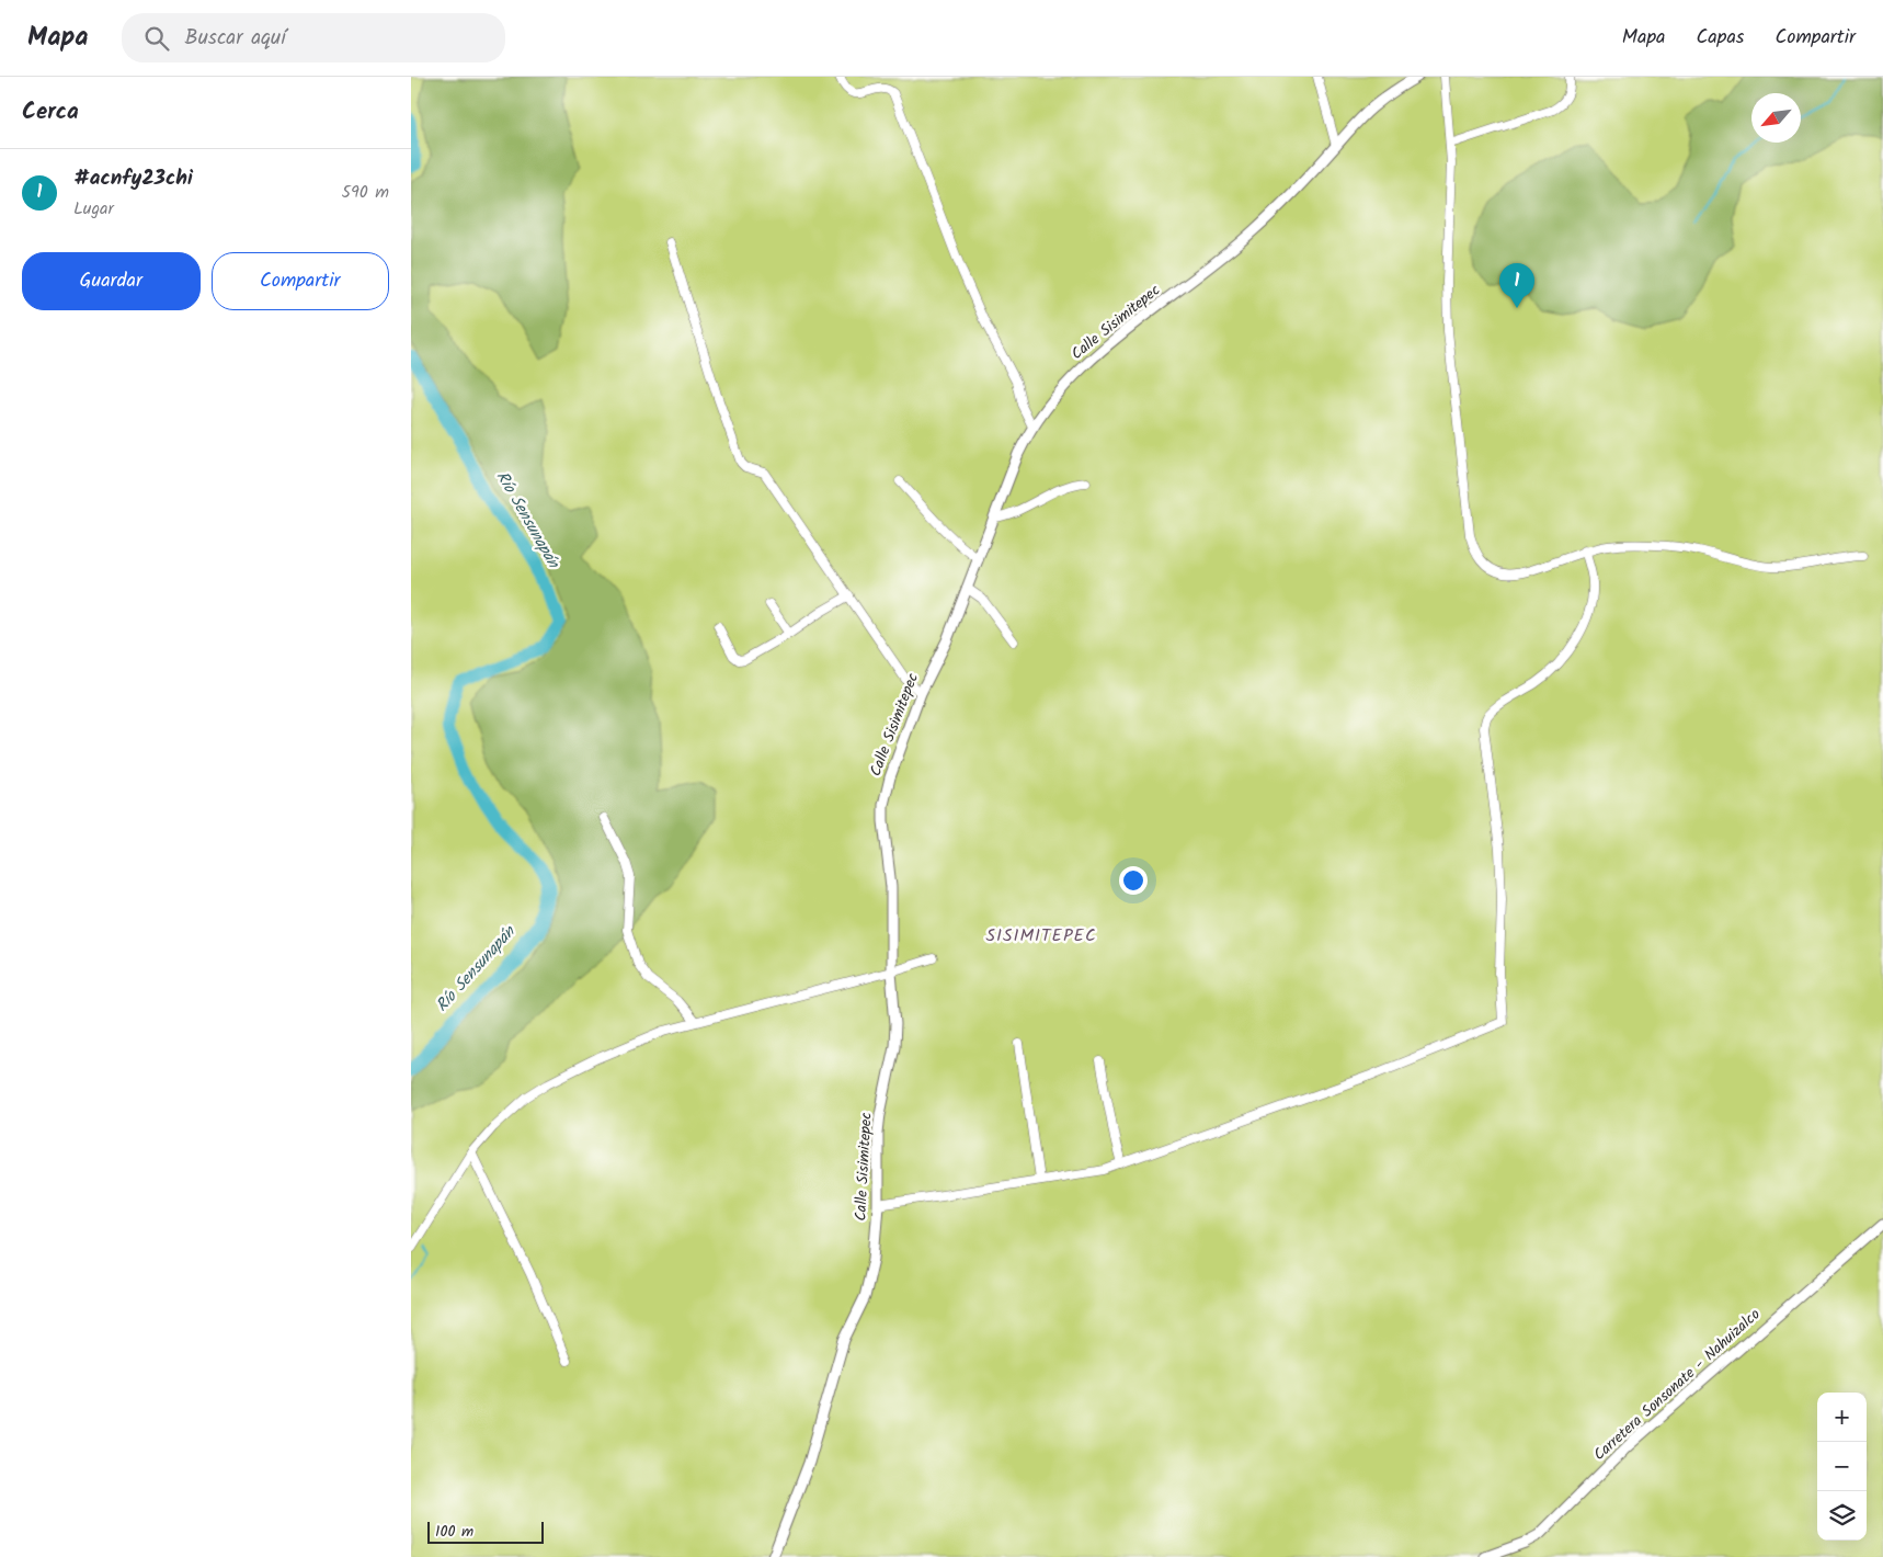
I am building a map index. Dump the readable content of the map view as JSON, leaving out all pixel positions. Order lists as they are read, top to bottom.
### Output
{
  "streets": {
    "street": ["Calle Sisimitepec", "Carretera Sonsonate - Nahuizalco"]
  },
  "districts": ["SISIMITEPEC"],
  "water": ["Río Sensunapán"],
  "scale_bar": "100 m",
  "north": "bottom left",
  "page": {
    "header": "Mapa",
    "search": "Buscar aquí",
    "nav": ["Mapa", "Capas", "Compartir"],
    "heading": "Cerca",
    "list": [
      {
        "mark": "1",
        "name": "#acnfy23chi",
        "note": "Lugar",
        "value": "590 m"
      }
    ],
    "buttons": ["Guardar", "Compartir"],
    "pins": "1",
    "map_buttons": ["+", "−"],
    "scale": "100 m"
  }
}
